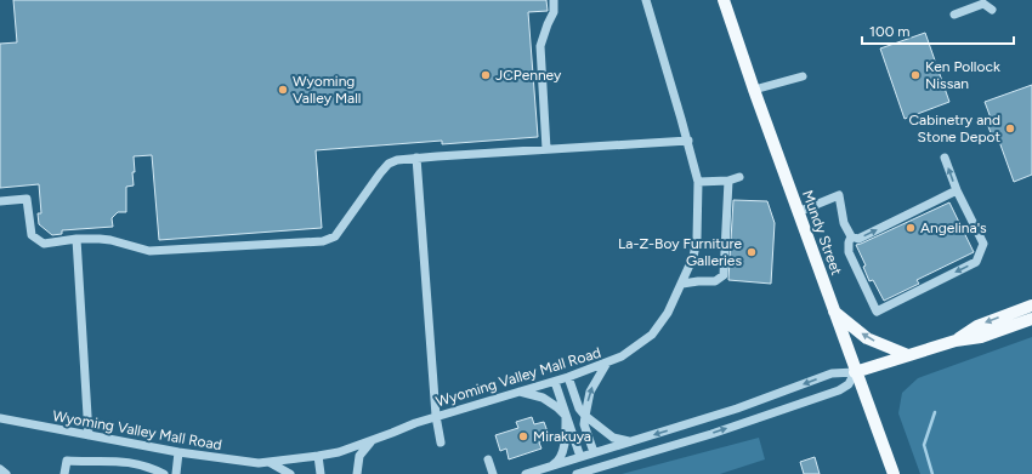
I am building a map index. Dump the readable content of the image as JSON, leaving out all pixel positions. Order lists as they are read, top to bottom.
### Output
{
  "streets": {
    "main road": ["Mundy Street"],
    "lane": ["Wyoming Valley Mall Road"]
  },
  "places": [
    "JCPenney",
    "Ken Pollock Nissan",
    "Wyoming Valley Mall",
    "Cabinetry and Stone Depot",
    "Angelina's",
    "La-Z-Boy Furniture Galleries",
    "Mirakuya"
  ],
  "scale_bar": "100 m"
}
